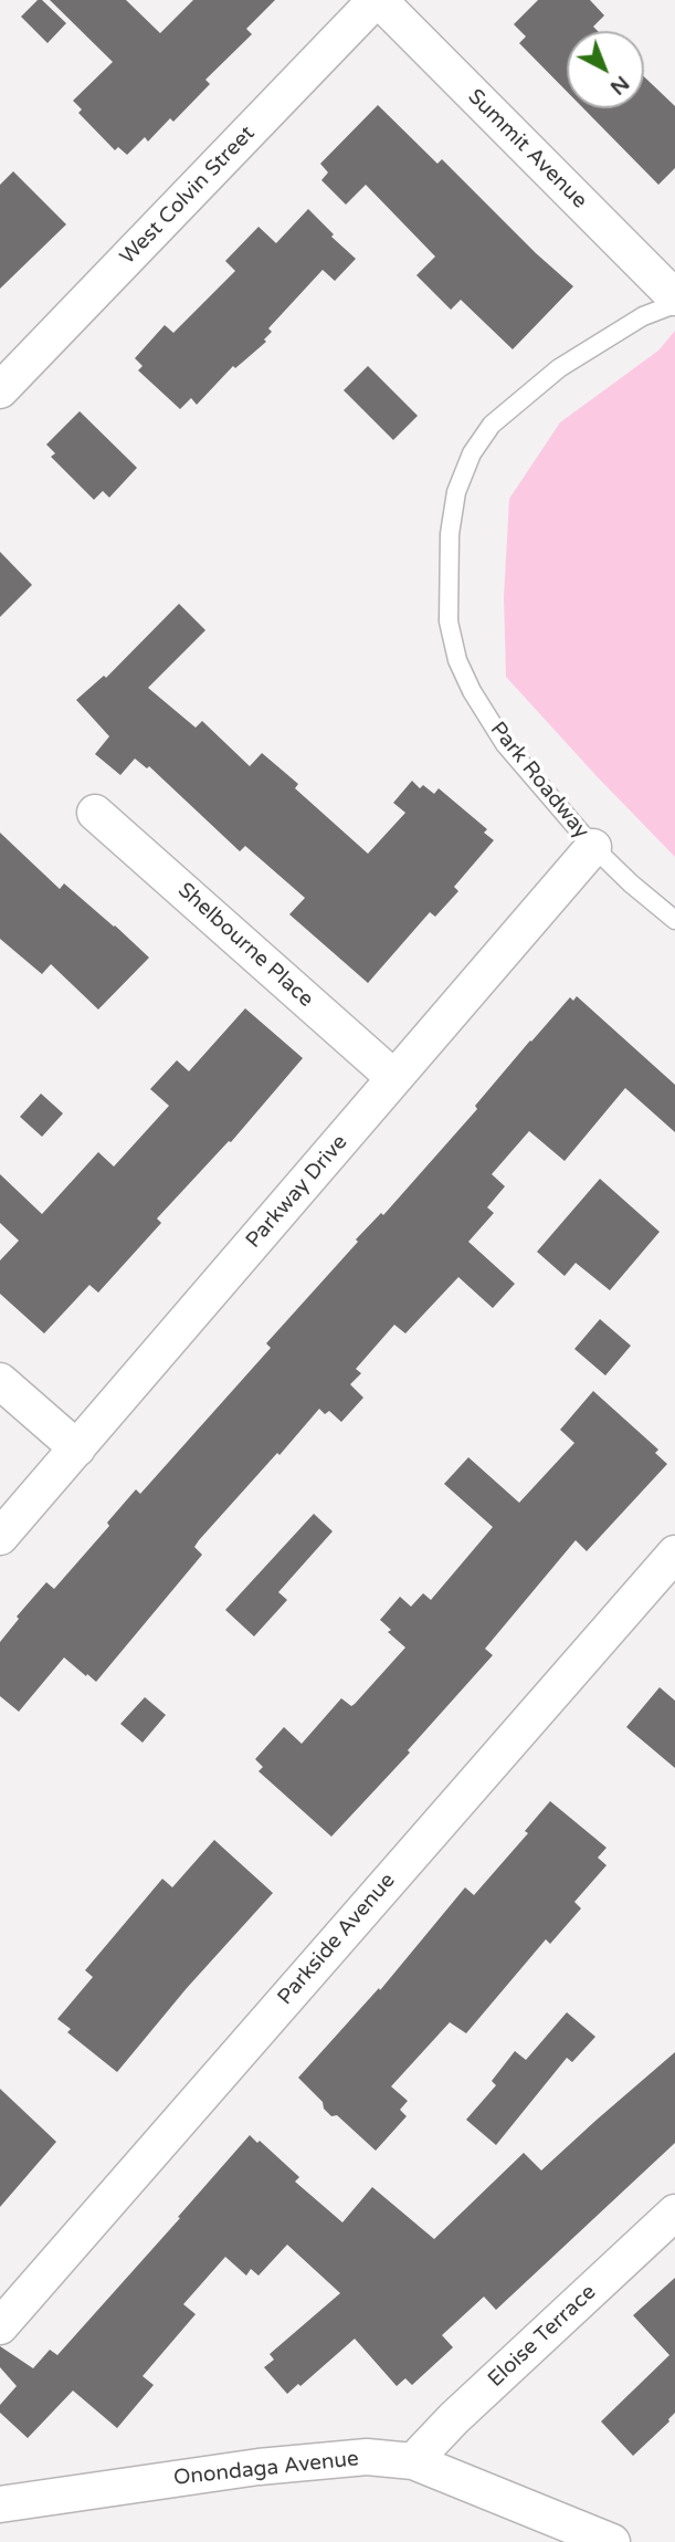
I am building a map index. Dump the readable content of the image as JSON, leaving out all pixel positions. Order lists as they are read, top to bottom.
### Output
{
  "streets": {
    "street": [
      "Summit Avenue",
      "West Colvin Street",
      "Shelbourne Place",
      "Parkway Drive",
      "Parkside Avenue",
      "Eloise Terrace",
      "Onondaga Avenue"
    ],
    "lane": ["Park Roadway"]
  },
  "crossings": [
    ["Summit Avenue", "West Colvin Street"],
    ["Park Roadway", "Parkway Drive"],
    ["Shelbourne Place", "Parkway Drive"],
    ["Eloise Terrace", "Onondaga Avenue"]
  ],
  "north": "bottom right"
}
